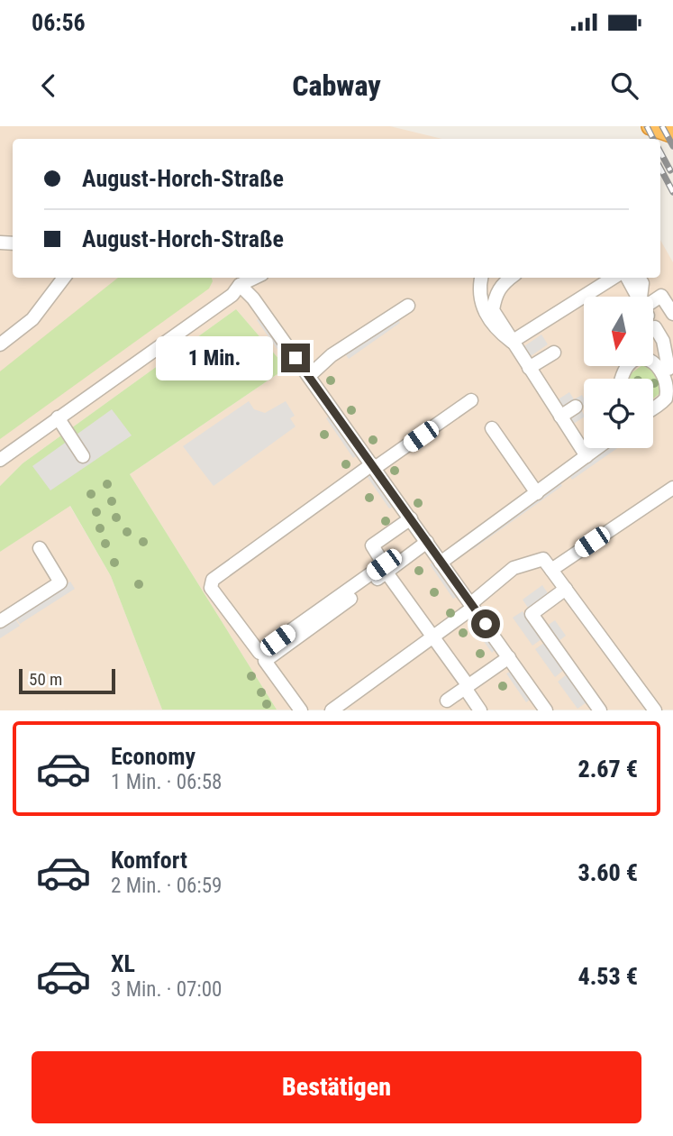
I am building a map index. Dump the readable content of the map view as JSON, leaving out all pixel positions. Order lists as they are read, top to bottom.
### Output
{
  "scale_bar": "50 m",
  "north": "bottom",
  "page": {
    "status": "06:56",
    "header": "Cabway",
    "banner": ["August-Horch-Straße", "August-Horch-Straße"],
    "bubble": "1 Min.",
    "scale": "50 m",
    "list": [
      {
        "name": "Economy",
        "note": "1 Min. · 06:58",
        "value": "2.67 €"
      },
      {
        "name": "Komfort",
        "note": "2 Min. · 06:59",
        "value": "3.60 €"
      },
      {
        "name": "XL",
        "note": "3 Min. · 07:00",
        "value": "4.53 €"
      }
    ],
    "buttons": "Bestätigen"
  }
}
